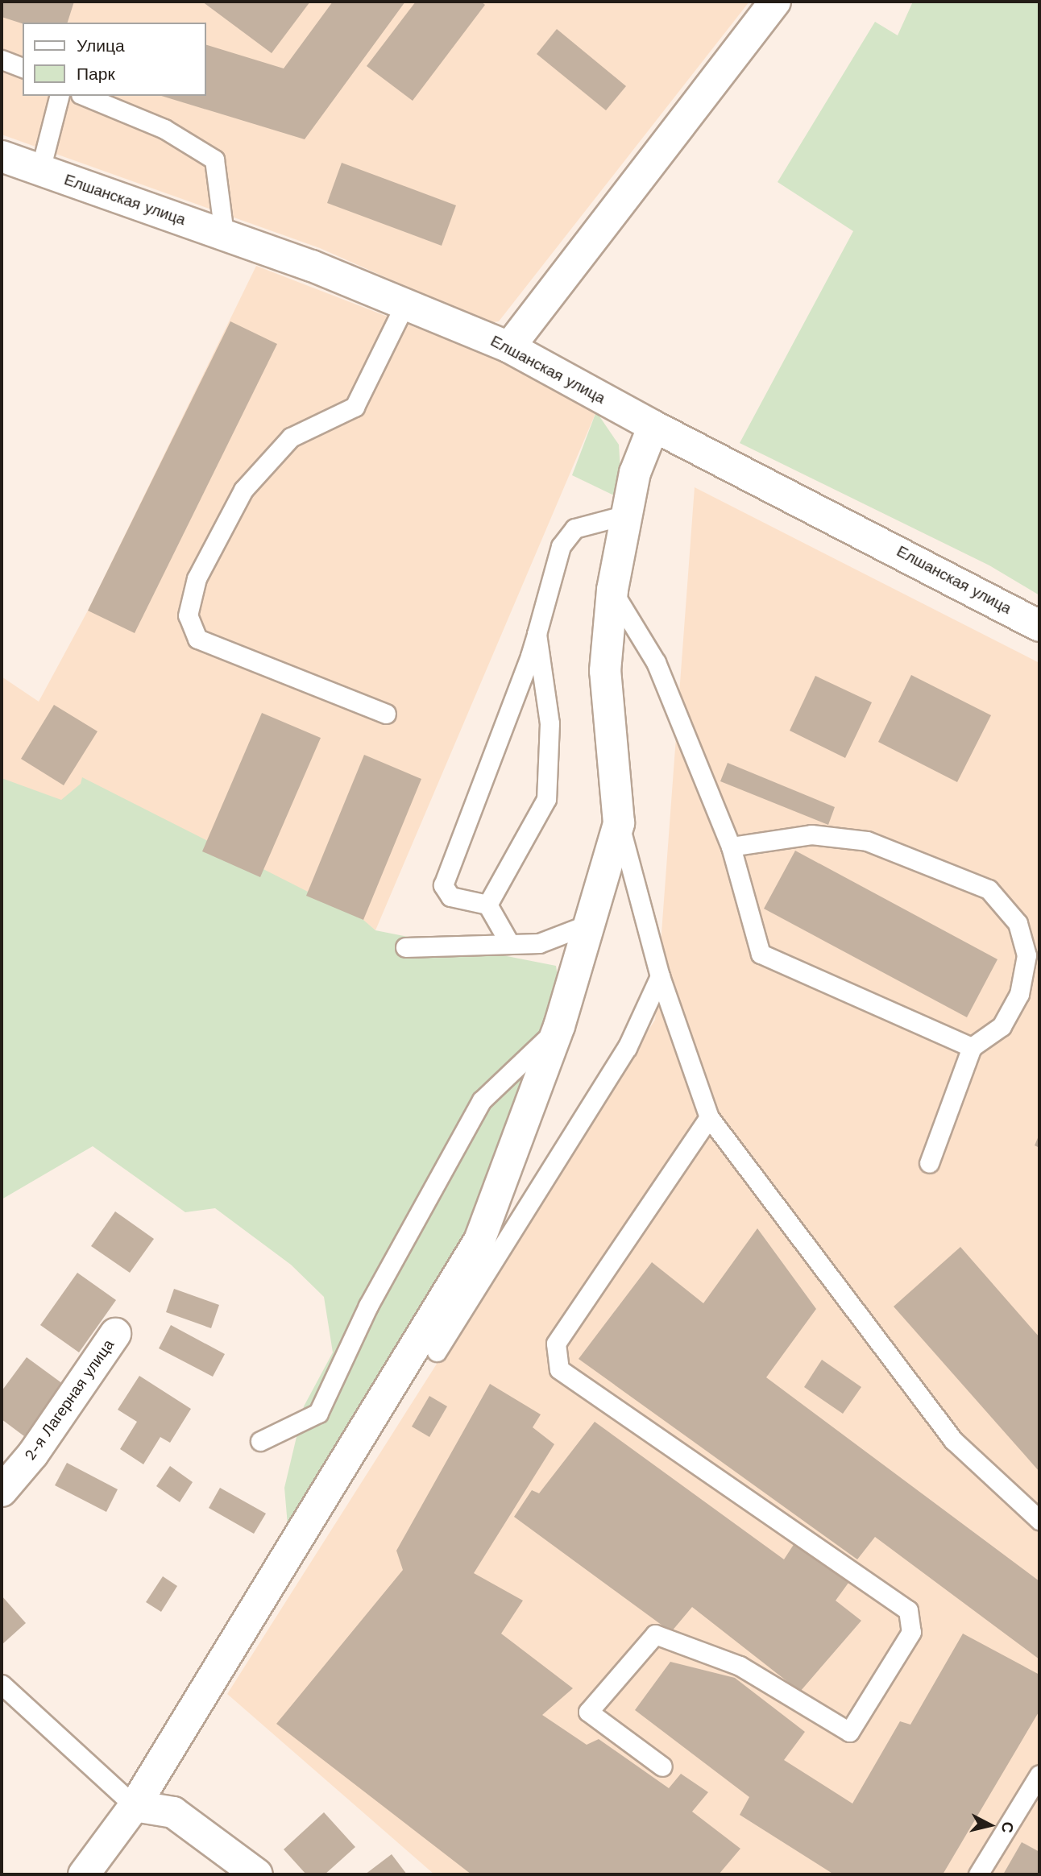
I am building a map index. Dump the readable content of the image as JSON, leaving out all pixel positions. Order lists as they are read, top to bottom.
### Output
{
  "streets": {
    "street": ["Елшанская улица", "2-я Лагерная улица"]
  },
  "legend": ["Улица", "Парк"],
  "north": "right"
}
